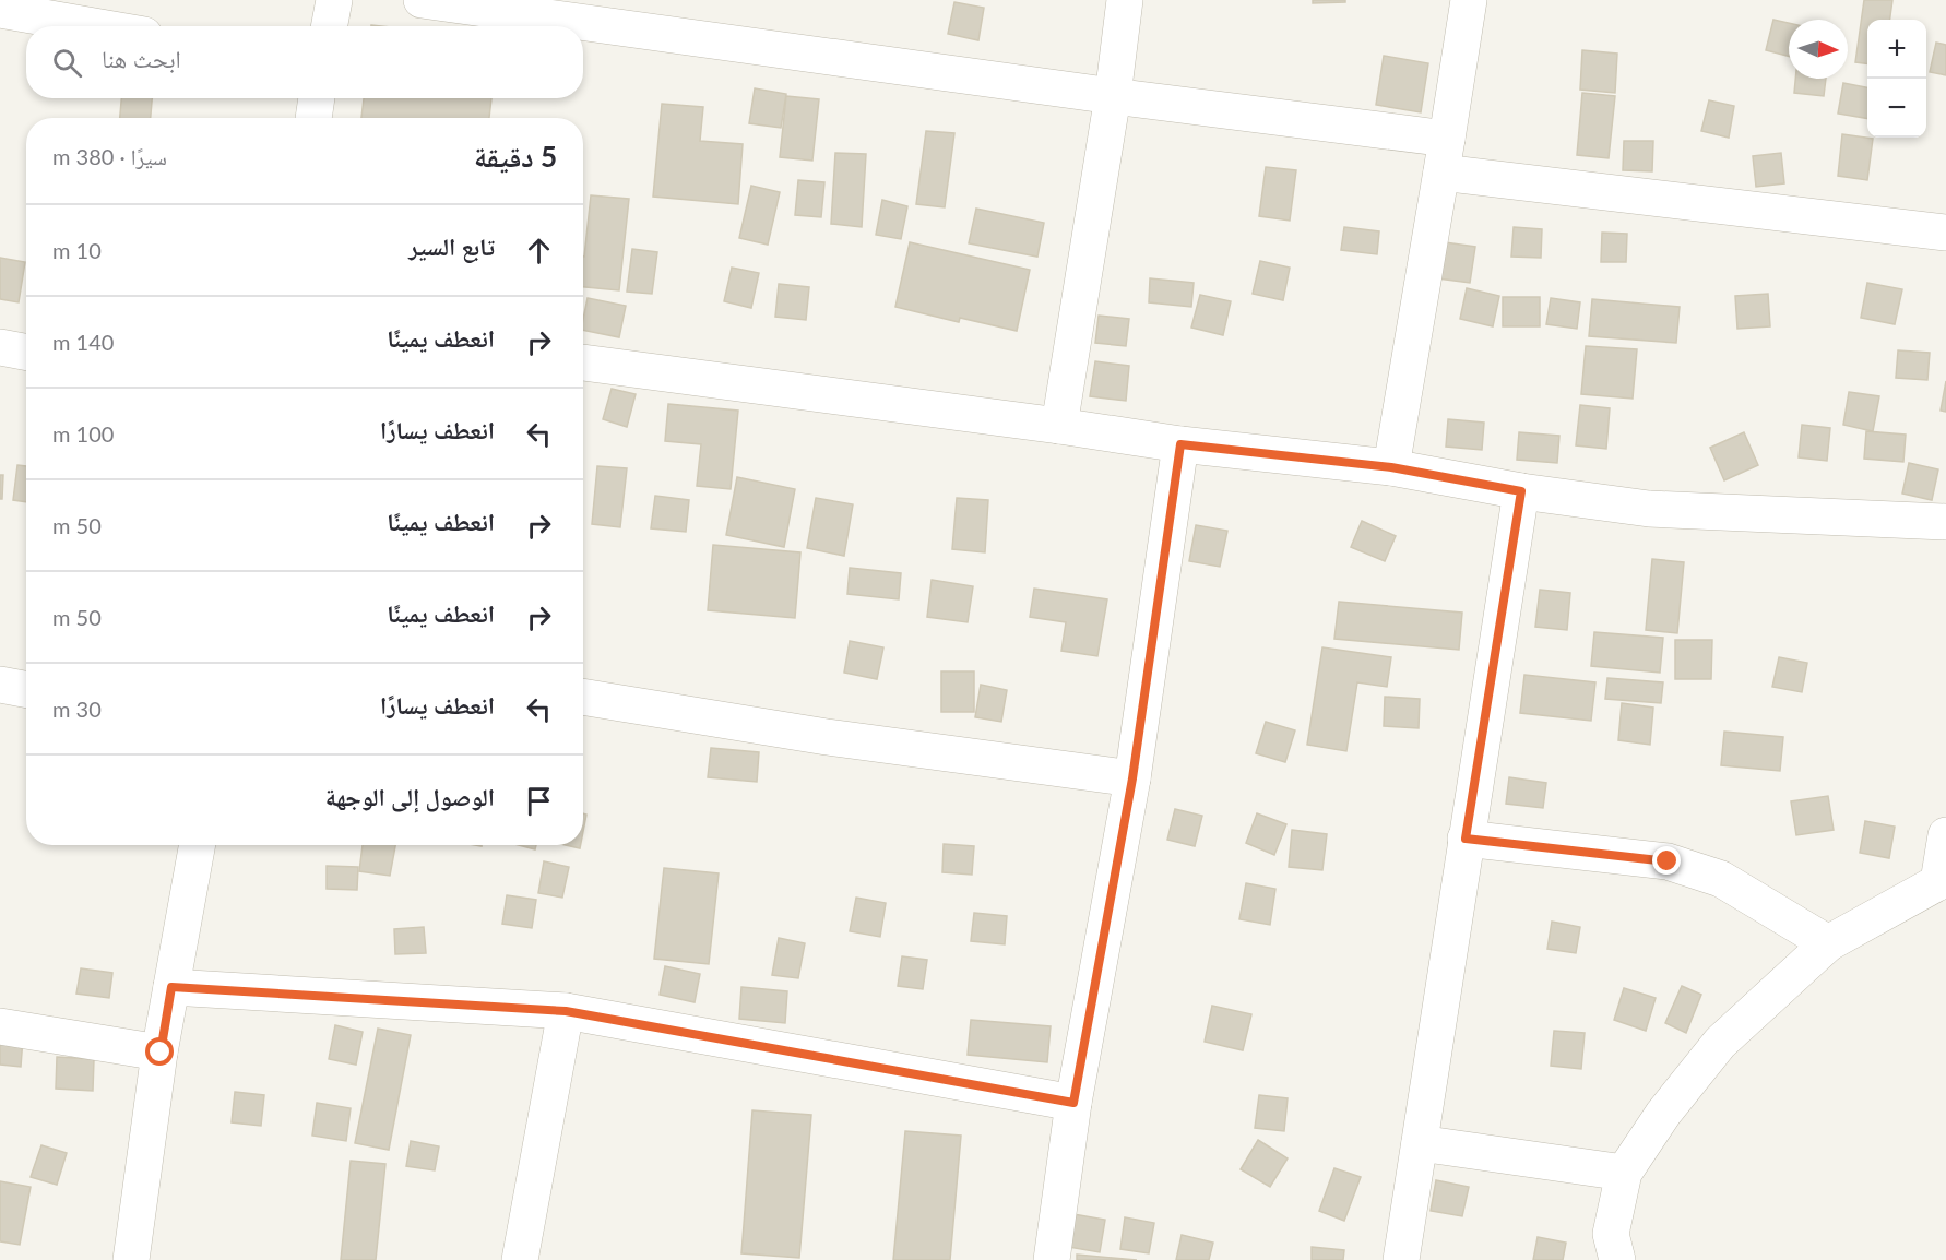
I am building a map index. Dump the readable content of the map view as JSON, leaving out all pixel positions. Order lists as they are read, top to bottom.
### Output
{
  "north": "right",
  "page": {
    "map_buttons": ["+", "−"],
    "search": "ابحث هنا",
    "heading": ["5 دقيقة", "سيرًا · 380 m"],
    "list": [
      ["تابع السير", "10 m"],
      ["انعطف يمينًا", "140 m"],
      ["انعطف يسارًا", "100 m"],
      ["انعطف يمينًا", "50 m"],
      ["انعطف يمينًا", "50 m"],
      ["انعطف يسارًا", "30 m"],
      "الوصول إلى الوجهة"
    ]
  }
}
